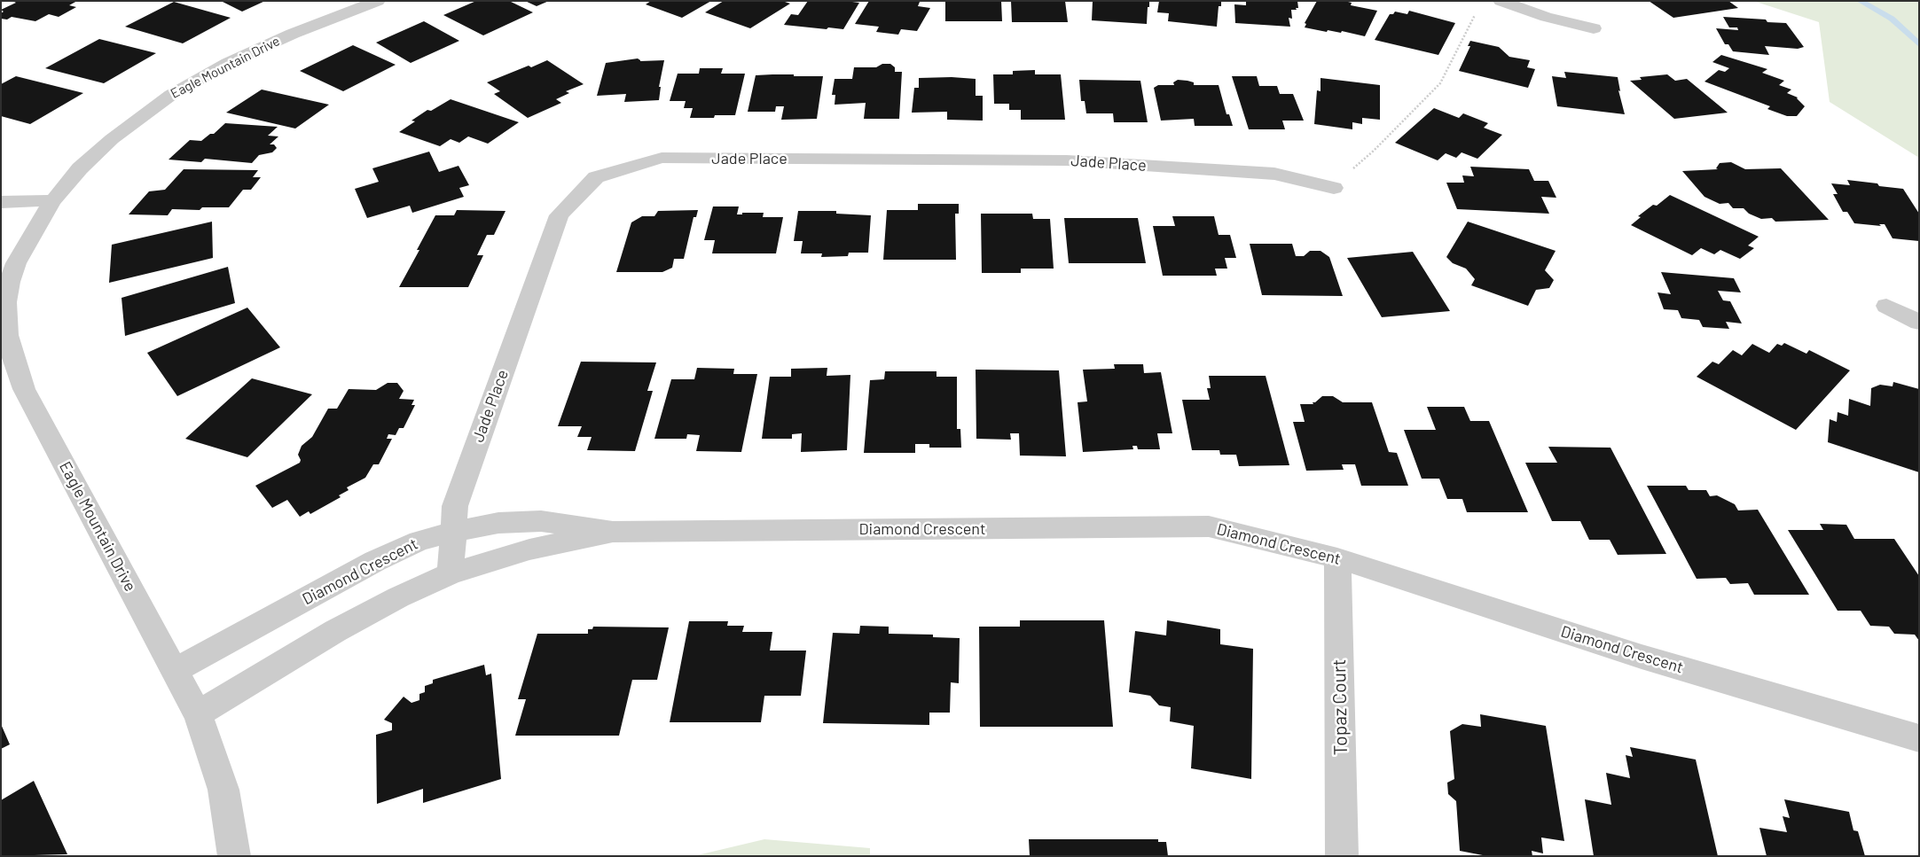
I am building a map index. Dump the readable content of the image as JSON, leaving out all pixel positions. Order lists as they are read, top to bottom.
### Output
{
  "streets": {
    "street": [
      "Eagle Mountain Drive",
      "Jade Place",
      "Diamond Crescent",
      "Topaz Court"
    ]
  },
  "crossings": [
    ["Eagle Mountain Drive", "Diamond Crescent"],
    ["Jade Place", "Diamond Crescent"],
    ["Diamond Crescent", "Topaz Court"]
  ]
}
